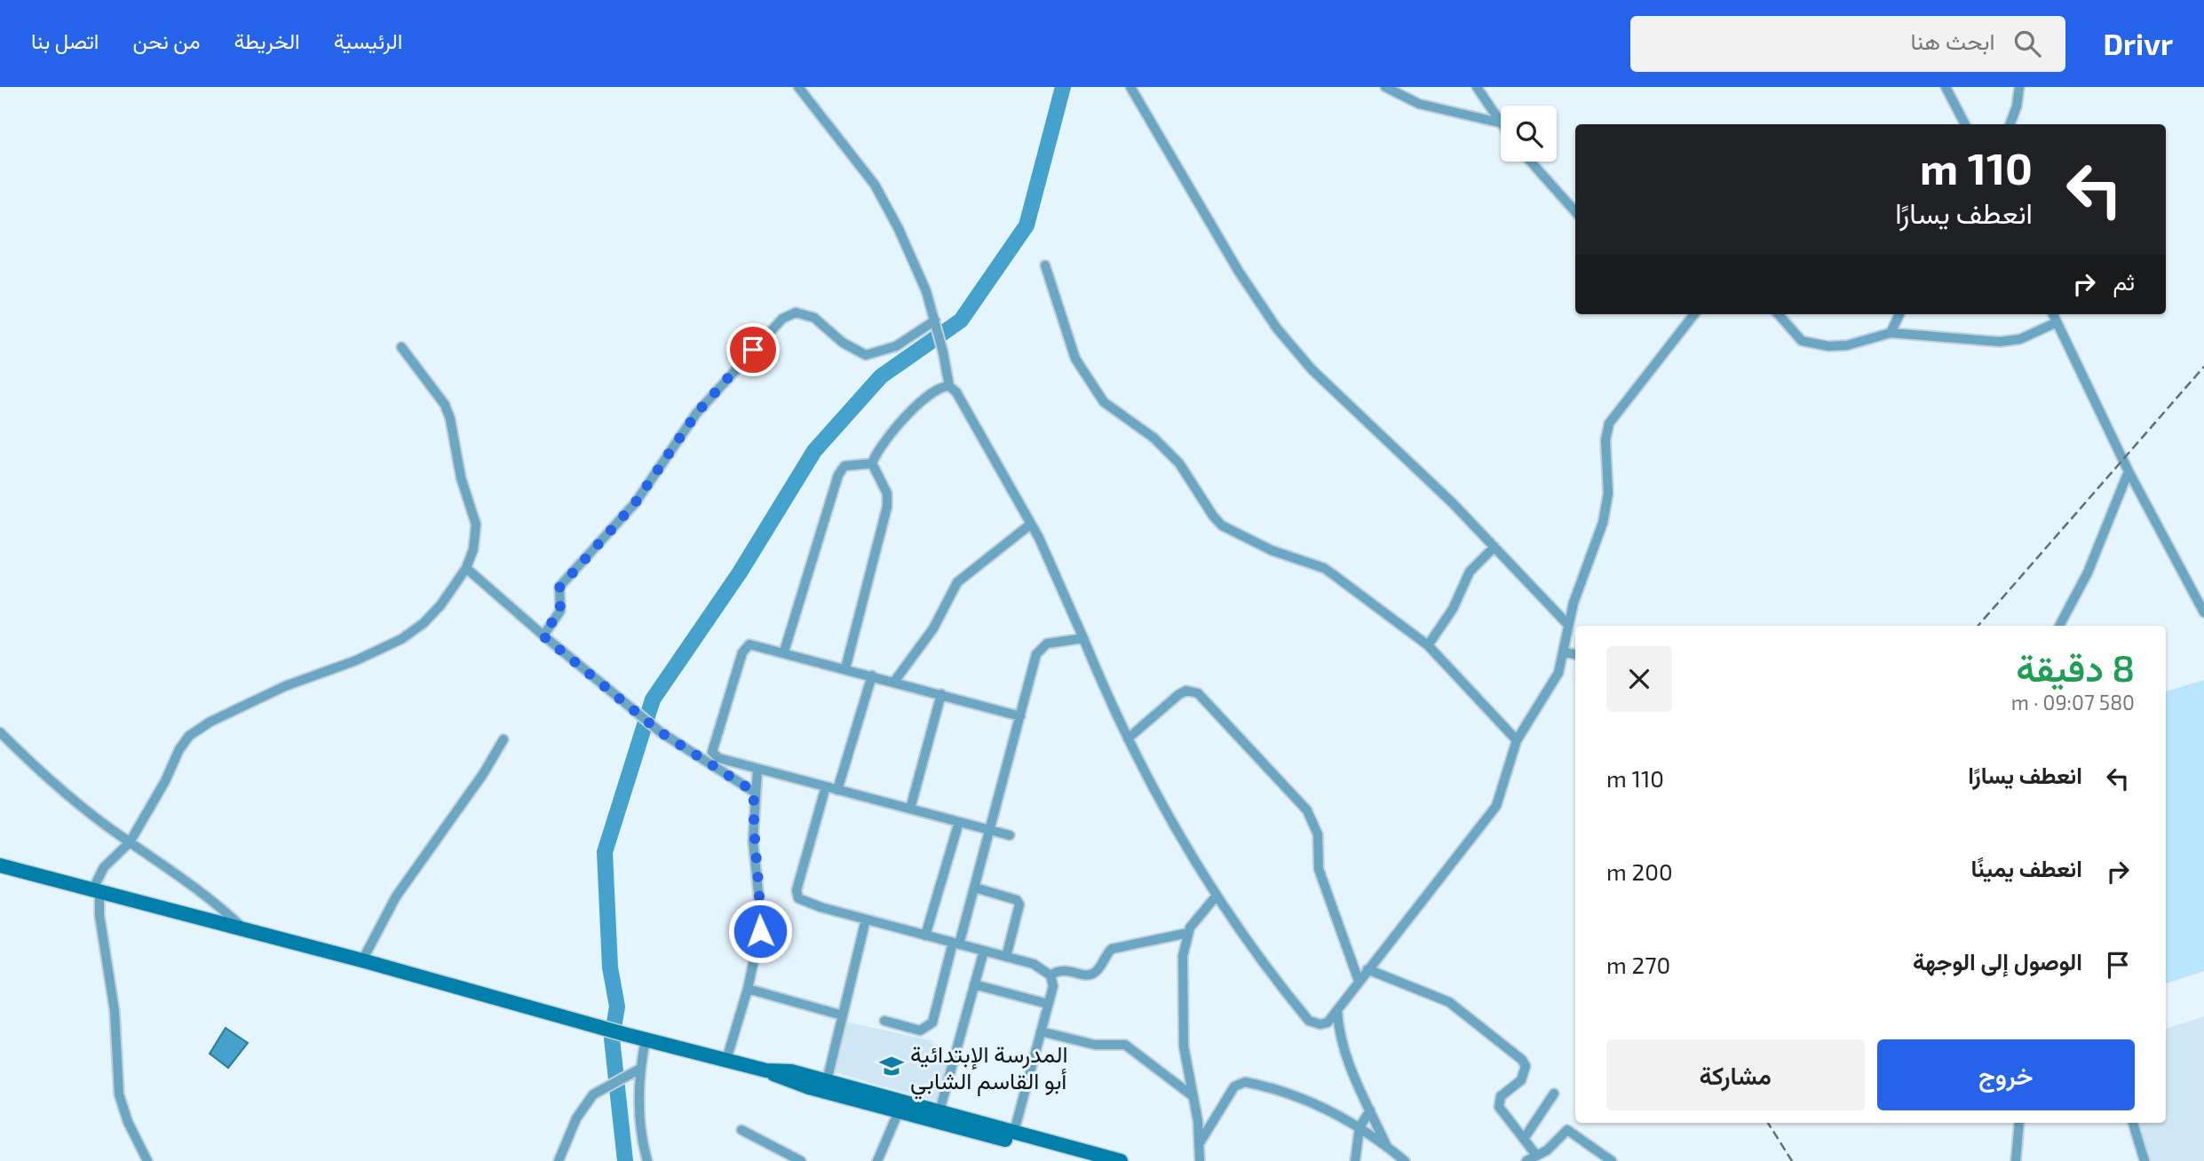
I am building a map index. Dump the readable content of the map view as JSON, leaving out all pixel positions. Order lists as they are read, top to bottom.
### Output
{
  "places": {
    "school or university": ["المدرسة الإبتدائية أبو القاسم الشابي"]
  },
  "page": {
    "header": "Drivr",
    "search": "ابحث هنا",
    "nav": [
      "الرئيسية",
      "الخريطة",
      "من نحن",
      "اتصل بنا"
    ],
    "turn": ["110 m", "انعطف يسارًا"],
    "then": "ثم",
    "heading": ["8 دقيقة", "580 m · 09:07"],
    "list": [
      {
        "name": "انعطف يسارًا",
        "value": "110 m"
      },
      {
        "name": "انعطف يمينًا",
        "value": "200 m"
      },
      {
        "name": "الوصول إلى الوجهة",
        "value": "270 m"
      }
    ],
    "buttons": ["خروج", "مشاركة"]
  }
}
